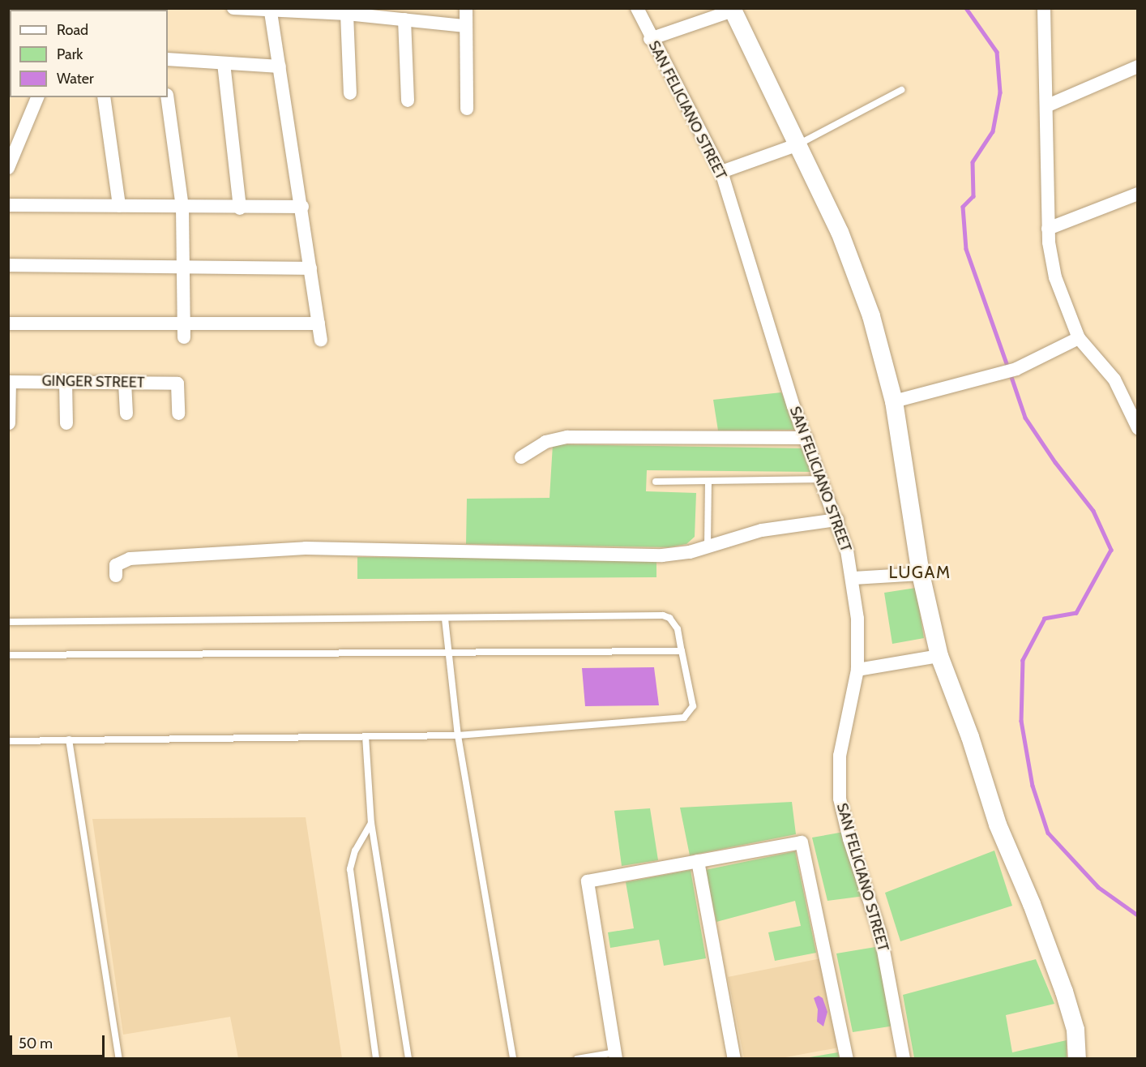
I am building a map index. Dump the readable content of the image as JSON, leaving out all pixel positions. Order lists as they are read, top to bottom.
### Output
{
  "streets": {
    "street": ["SAN FELICIANO STREET", "GINGER STREET"]
  },
  "districts": ["LUGAM"],
  "legend": ["Road", "Park", "Water"],
  "scale_bar": "50 m"
}
